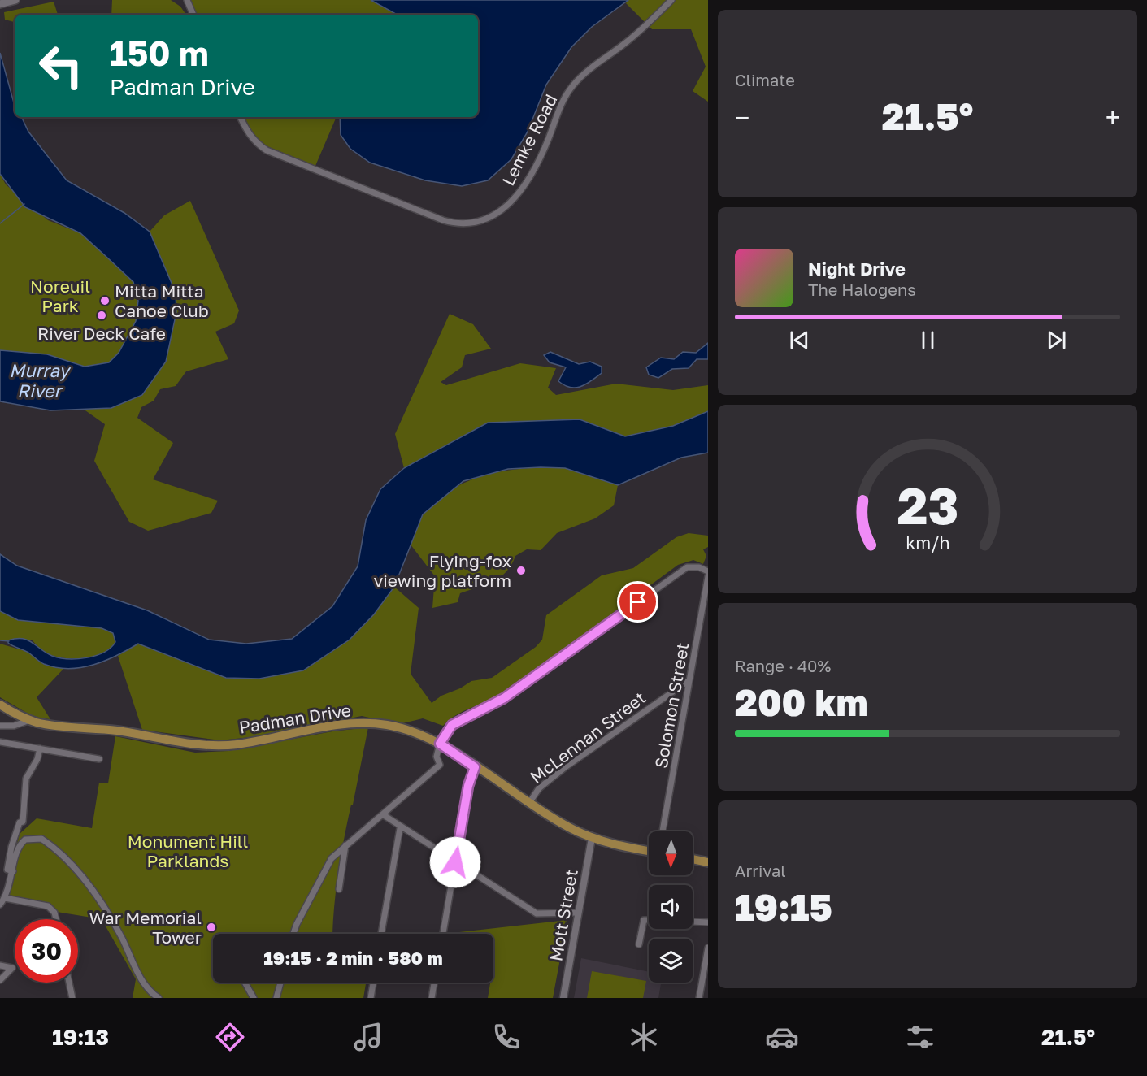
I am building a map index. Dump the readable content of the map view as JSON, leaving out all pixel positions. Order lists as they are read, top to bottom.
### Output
{
  "streets": {
    "main road": ["Padman Drive"],
    "street": [
      "Lemke Road",
      "Solomon Street",
      "McLennan Street",
      "Mott Street"
    ]
  },
  "crossings": [
    ["Solomon Street", "McLennan Street"],
    ["Padman Drive", "McLennan Street"],
    ["Padman Drive", "Mott Street"]
  ],
  "water": ["Murray River"],
  "parks": ["Noreuil Park", "Monument Hill Parklands"],
  "places": [
    "Mitta Mitta Canoe Club",
    "River Deck Cafe",
    "Flying-fox viewing platform",
    "War Memorial Tower"
  ],
  "north": "bottom",
  "page": {
    "tile": [
      "Climate",
      ["Range · 40%", "200 km"],
      ["Arrival", "19:15"]
    ],
    "turn": ["150 m", "Padman Drive"],
    "heat": ["−", "21.5°", "+"],
    "song": ["Night Drive", "The Halogens"],
    "limit": "30",
    "trip": "19:15 · 2 min · 580 m",
    "tabs": ["19:13", "21.5°"],
    "gauge": ["23", "km/h"]
  }
}
